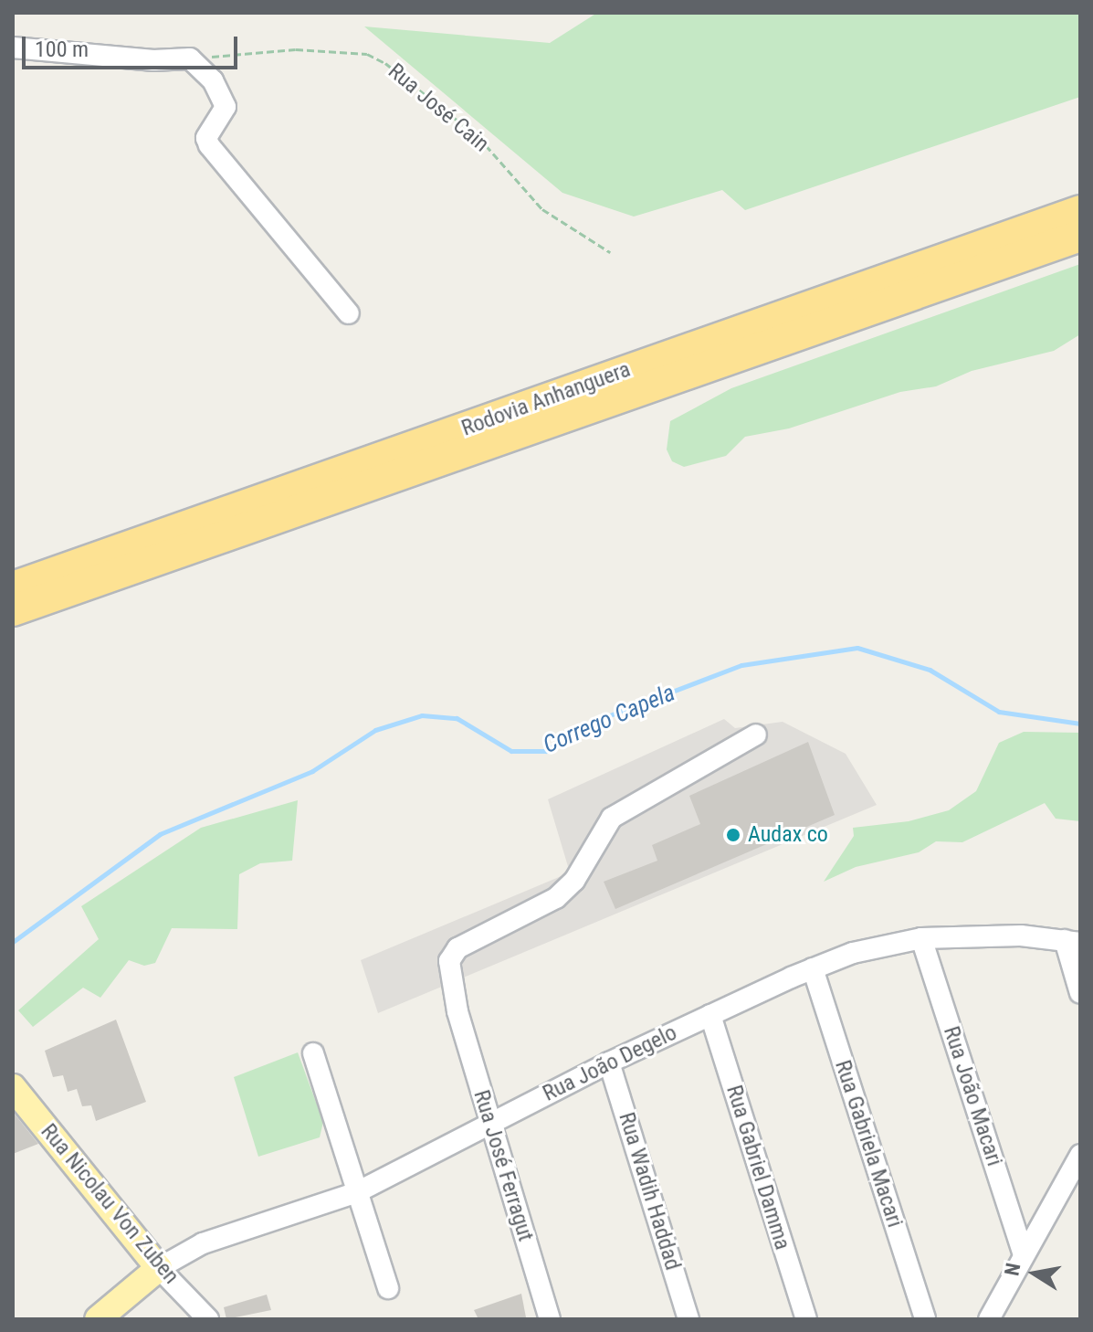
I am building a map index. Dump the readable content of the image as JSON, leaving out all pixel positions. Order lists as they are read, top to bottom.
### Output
{
  "streets": {
    "highway": ["Rodovia Anhanguera"],
    "main road": ["Rua Nicolau Von Zuben"],
    "street": [
      "Rua João Degelo",
      "Rua João Macari",
      "Rua Gabriela Macari",
      "Rua José Ferragut",
      "Rua Gabriel Damma",
      "Rua Wadih Haddad"
    ],
    "path": ["Rua José Cain"]
  },
  "crossings": [
    ["Rua João Degelo", "Rua João Macari"],
    ["Rua João Degelo", "Rua Gabriela Macari"],
    ["Rua João Degelo", "Rua José Ferragut"],
    ["Rua João Degelo", "Rua Gabriel Damma"],
    ["Rua João Degelo", "Rua Wadih Haddad"],
    ["Rua João Degelo", "Rua Nicolau Von Zuben"]
  ],
  "water": ["Corrego Capela"],
  "places": ["Audax co"],
  "scale_bar": "100 m",
  "north": "left"
}
